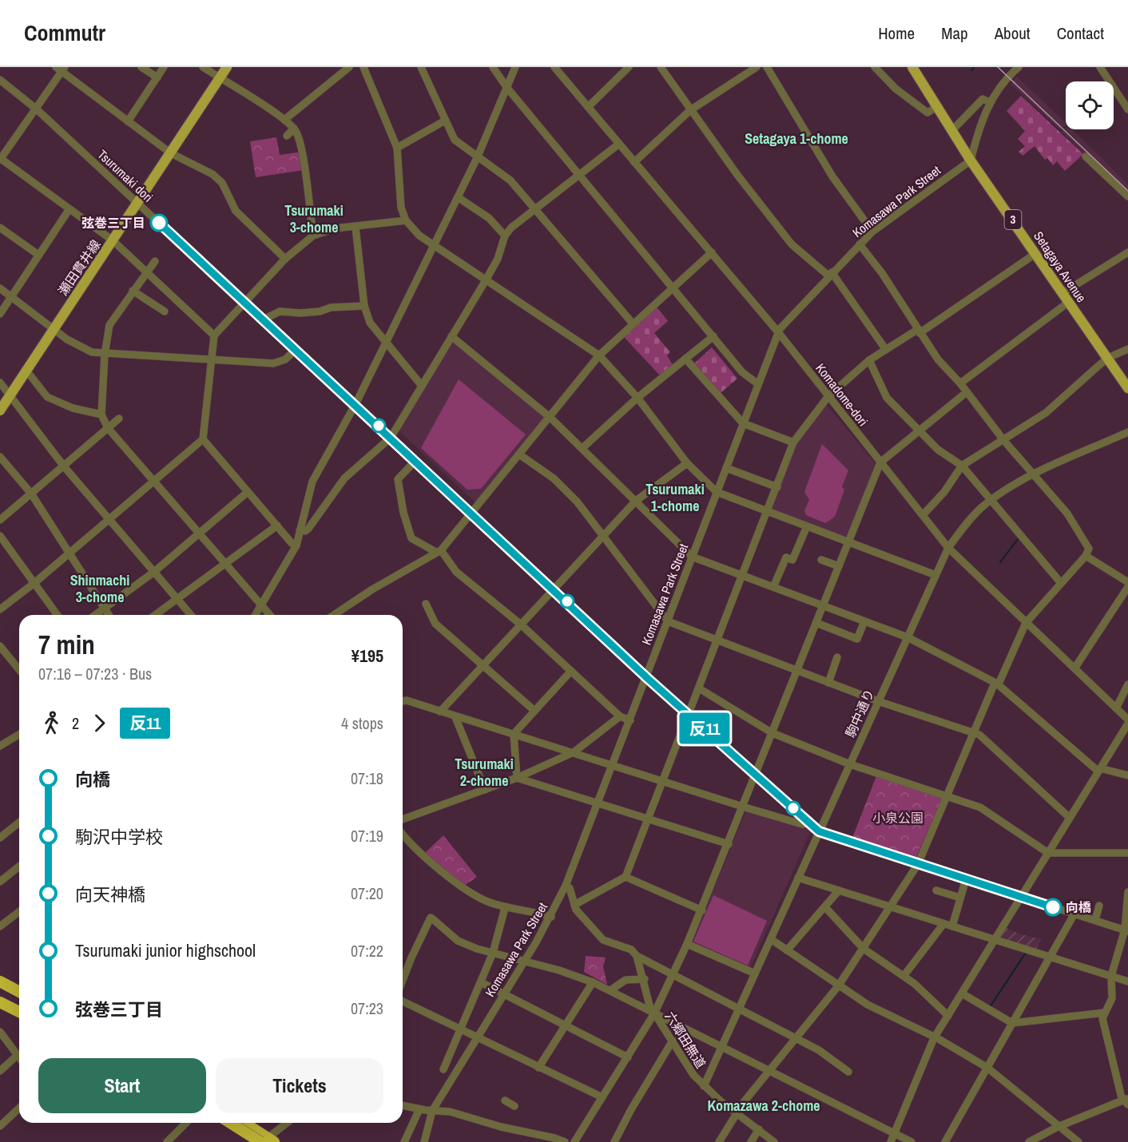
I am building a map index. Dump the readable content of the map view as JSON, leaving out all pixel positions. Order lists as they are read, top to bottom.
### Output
{
  "streets": {
    "main road": ["3", "Setagaya Avenue", "瀬田貫井線"],
    "street": [
      "Tsurumaki dori",
      "Komasawa Park Street",
      "Komadome-dori",
      "駒中通り",
      "六郷田無道"
    ]
  },
  "crossings": [
    ["Tsurumaki dori", "Komasawa Park Street"],
    ["Tsurumaki dori", "瀬田貫井線"],
    ["Tsurumaki dori", "駒中通り"],
    ["Komasawa Park Street", "3"],
    ["Komasawa Park Street", "Setagaya Avenue"],
    ["Komasawa Park Street", "Komadome-dori"],
    ["3", "Setagaya Avenue"],
    ["Komadome-dori", "駒中通り"],
    ["駒中通り", "六郷田無道"]
  ],
  "districts": [
    "Setagaya 1-chome",
    "Tsurumaki 3-chome",
    "Tsurumaki 1-chome",
    "Shinmachi 3-chome",
    "Tsurumaki 2-chome",
    "Komazawa 2-chome"
  ],
  "parks": ["小泉公園"],
  "places": ["弦巻三丁目", "向橋"],
  "lines": ["bus line 反11"],
  "page": {
    "header": "Commutr",
    "nav": [
      "Home",
      "Map",
      "About",
      "Contact"
    ],
    "on_map": "反11",
    "heading": ["7 min", "07:16 – 07:23 · Bus", "¥195"],
    "legs": ["2", "反11", "4 stops"],
    "list": [
      {
        "name": "向橋",
        "value": "07:18"
      },
      {
        "name": "駒沢中学校",
        "value": "07:19"
      },
      {
        "name": "向天神橋",
        "value": "07:20"
      },
      {
        "name": "Tsurumaki junior highschool",
        "value": "07:22"
      },
      {
        "name": "弦巻三丁目",
        "value": "07:23"
      }
    ],
    "buttons": ["Start", "Tickets"]
  }
}
